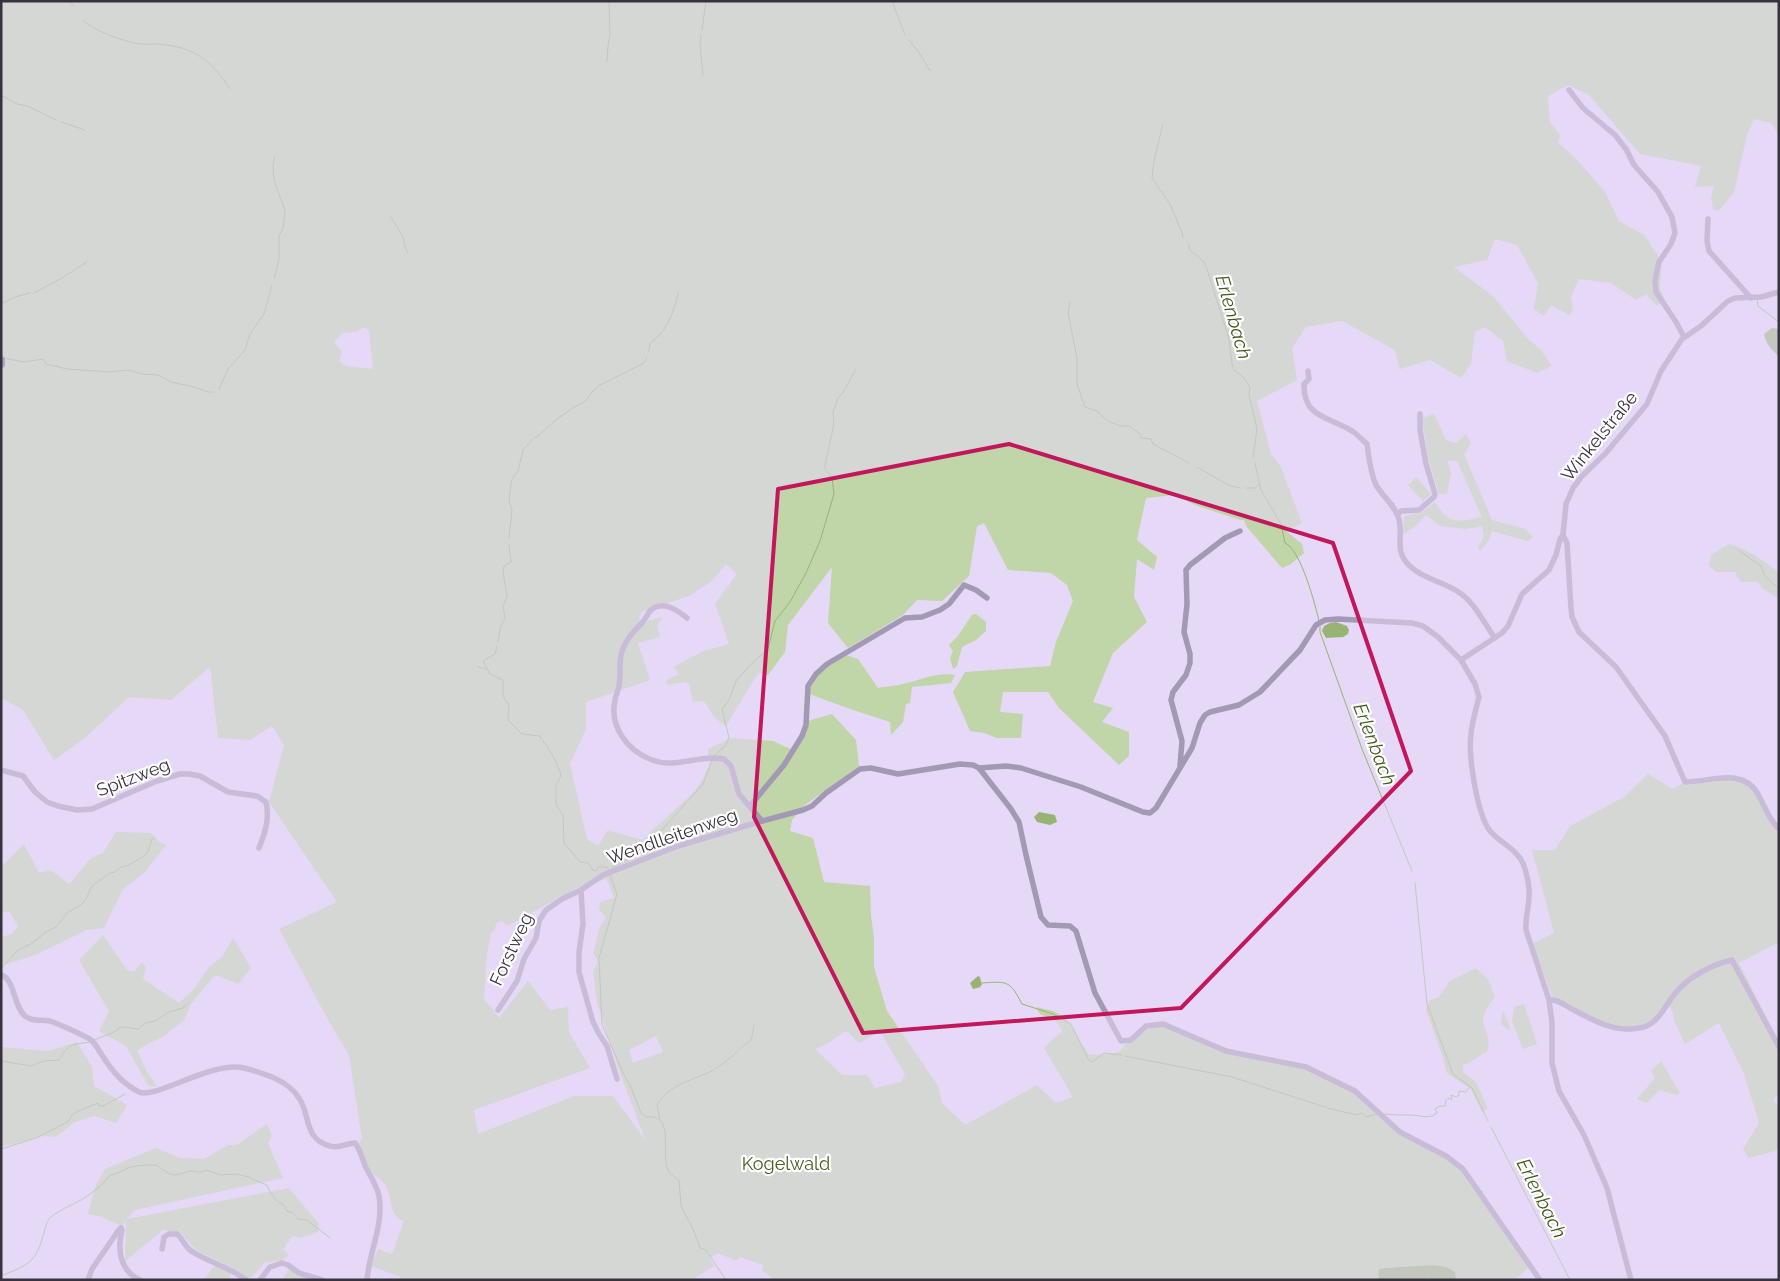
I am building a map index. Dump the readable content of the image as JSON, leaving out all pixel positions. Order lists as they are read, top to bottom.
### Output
{
  "streets": {
    "street": [
      "Winkelstraße",
      "Spitzweg",
      "Wendlleitenweg",
      "Forstweg"
    ]
  },
  "crossings": [
    ["Wendlleitenweg", "Forstweg"]
  ],
  "water": ["Erlenbach"],
  "parks": ["Kogelwald"]
}
